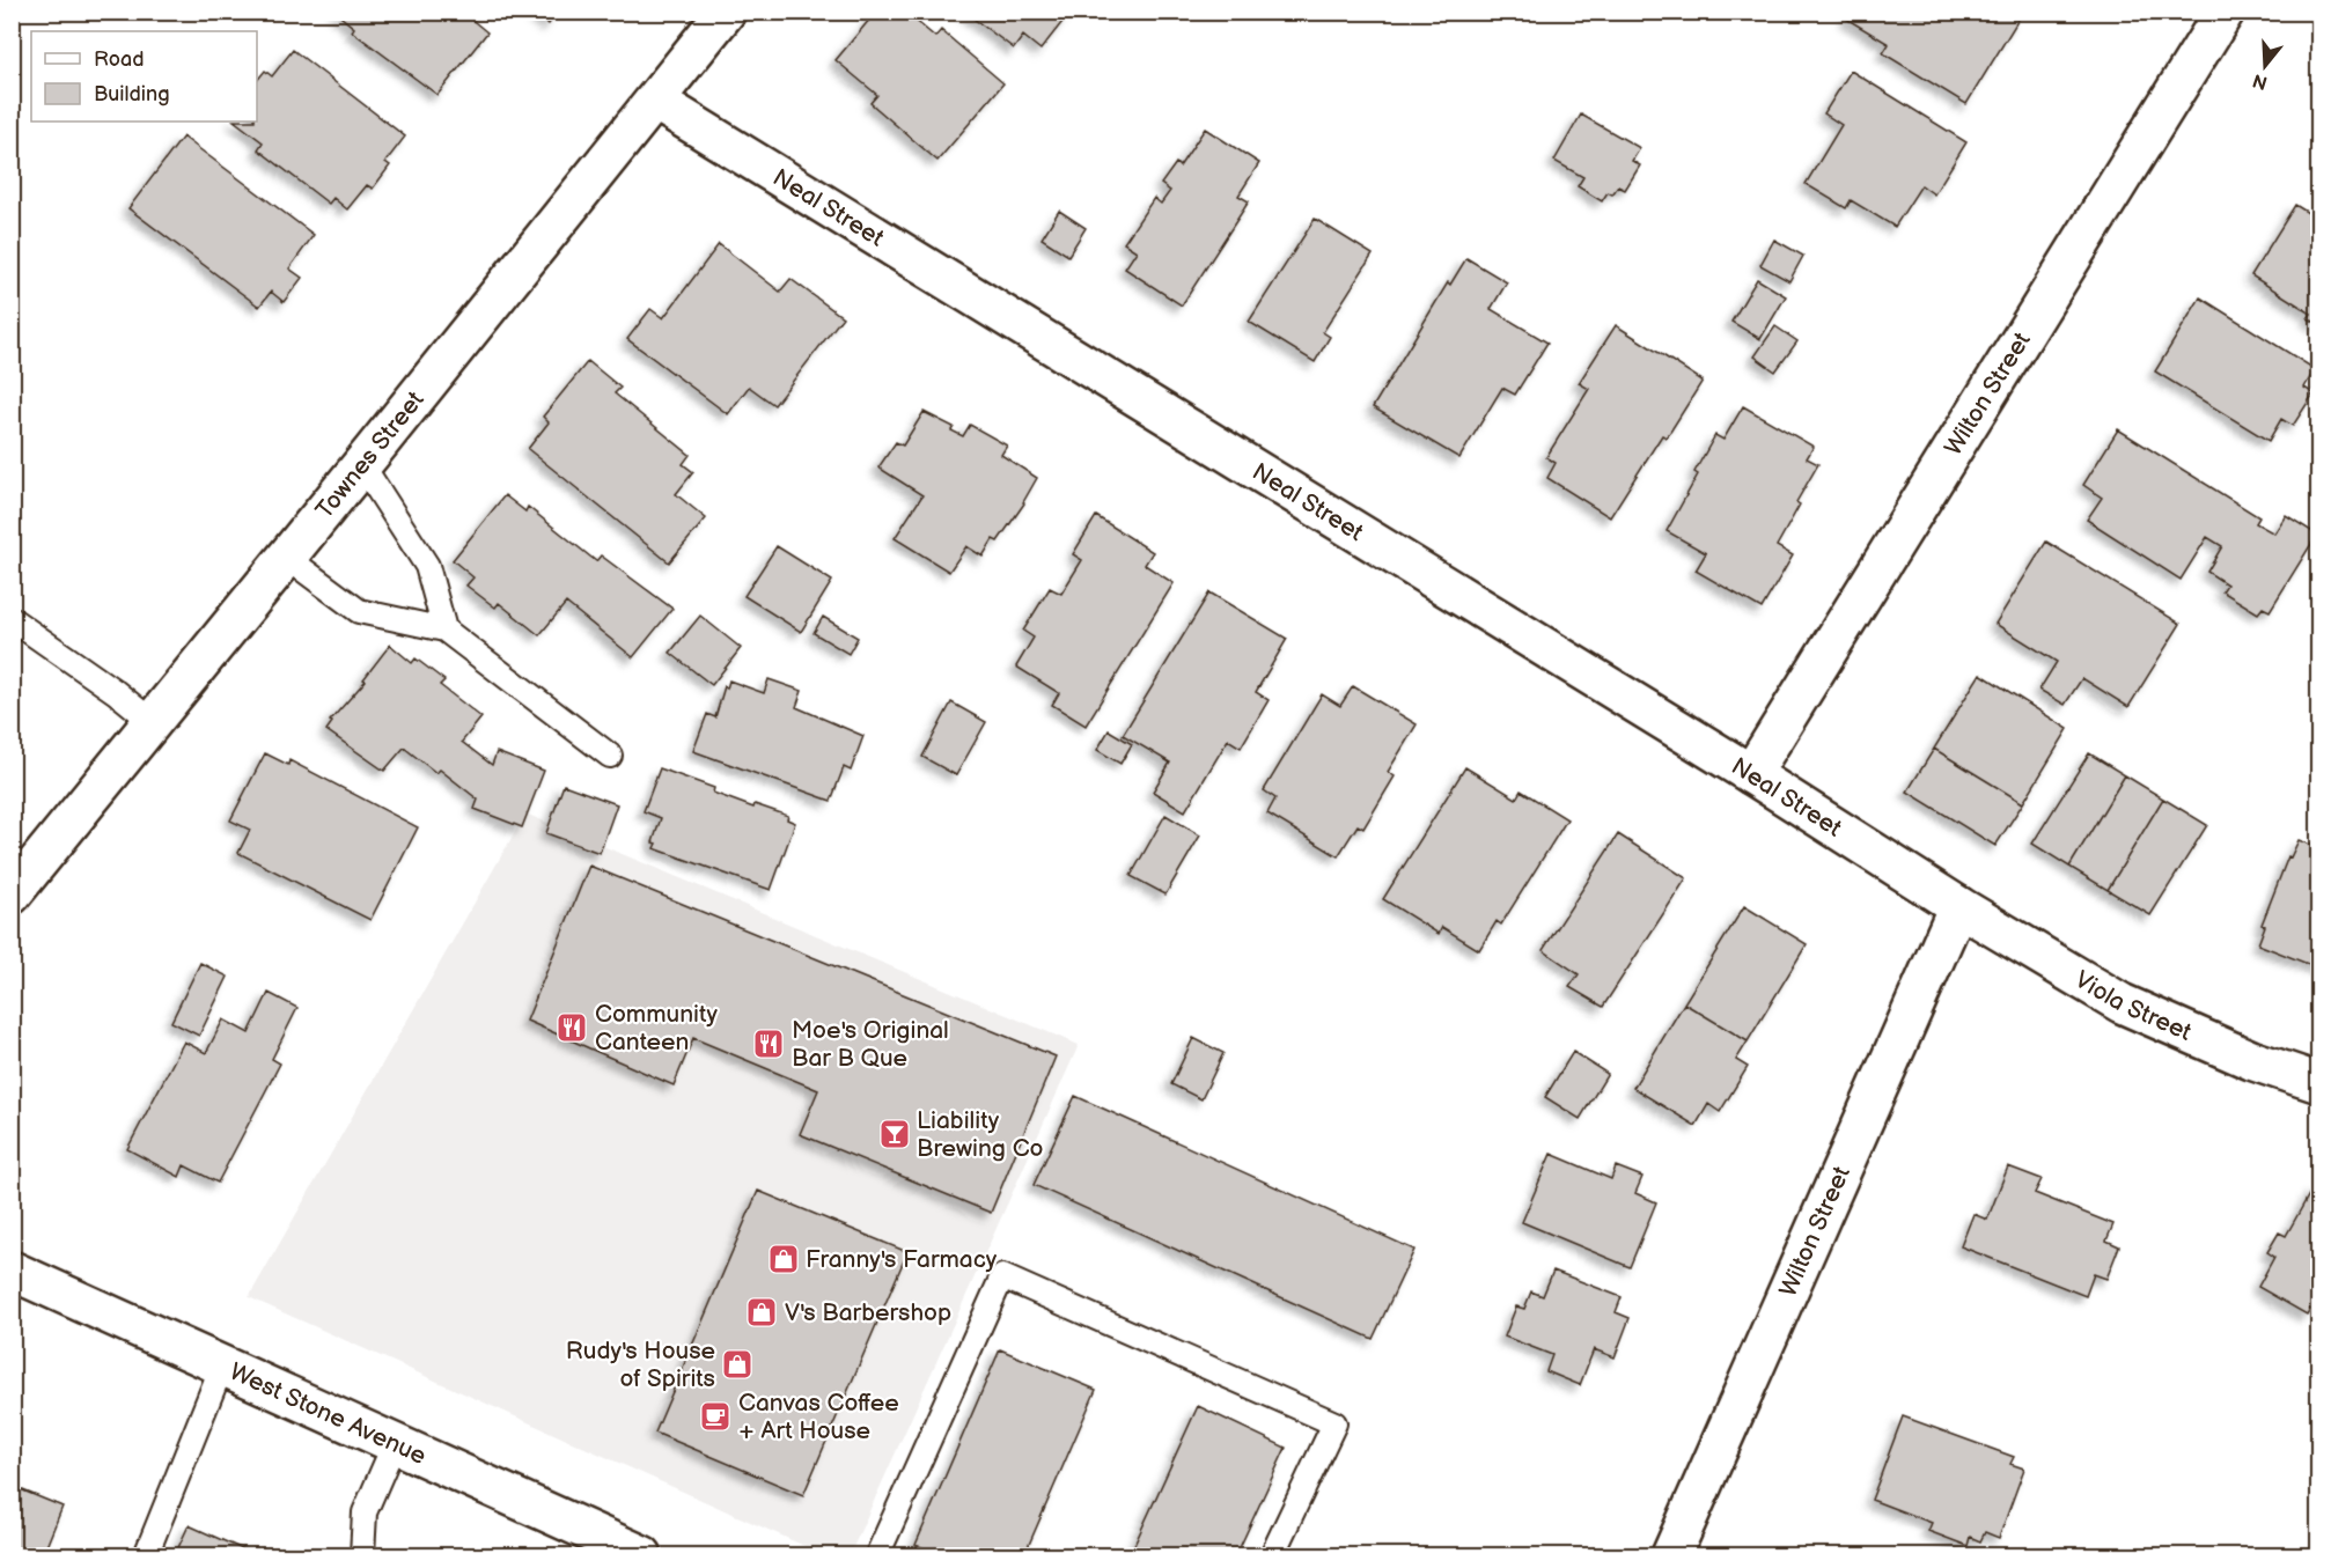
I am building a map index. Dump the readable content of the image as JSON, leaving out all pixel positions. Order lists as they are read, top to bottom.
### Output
{
  "streets": {
    "main road": [
      "Neal Street",
      "Wilton Street",
      "Townes Street",
      "Viola Street",
      "West Stone Avenue"
    ]
  },
  "crossings": [
    ["Neal Street", "Wilton Street"],
    ["Neal Street", "Townes Street"],
    ["Neal Street", "Viola Street"],
    ["Wilton Street", "Viola Street"]
  ],
  "places": {
    "restaurant": ["Community Canteen", "Moe's Original Bar B Que"],
    "bar": ["Liability Brewing Co"],
    "shop": ["Franny's Farmacy", "V's Barbershop", "Rudy's House of Spirits"],
    "cafe": ["Canvas Coffee + Art House"]
  },
  "legend": ["Road", "Building"],
  "north": "bottom"
}
